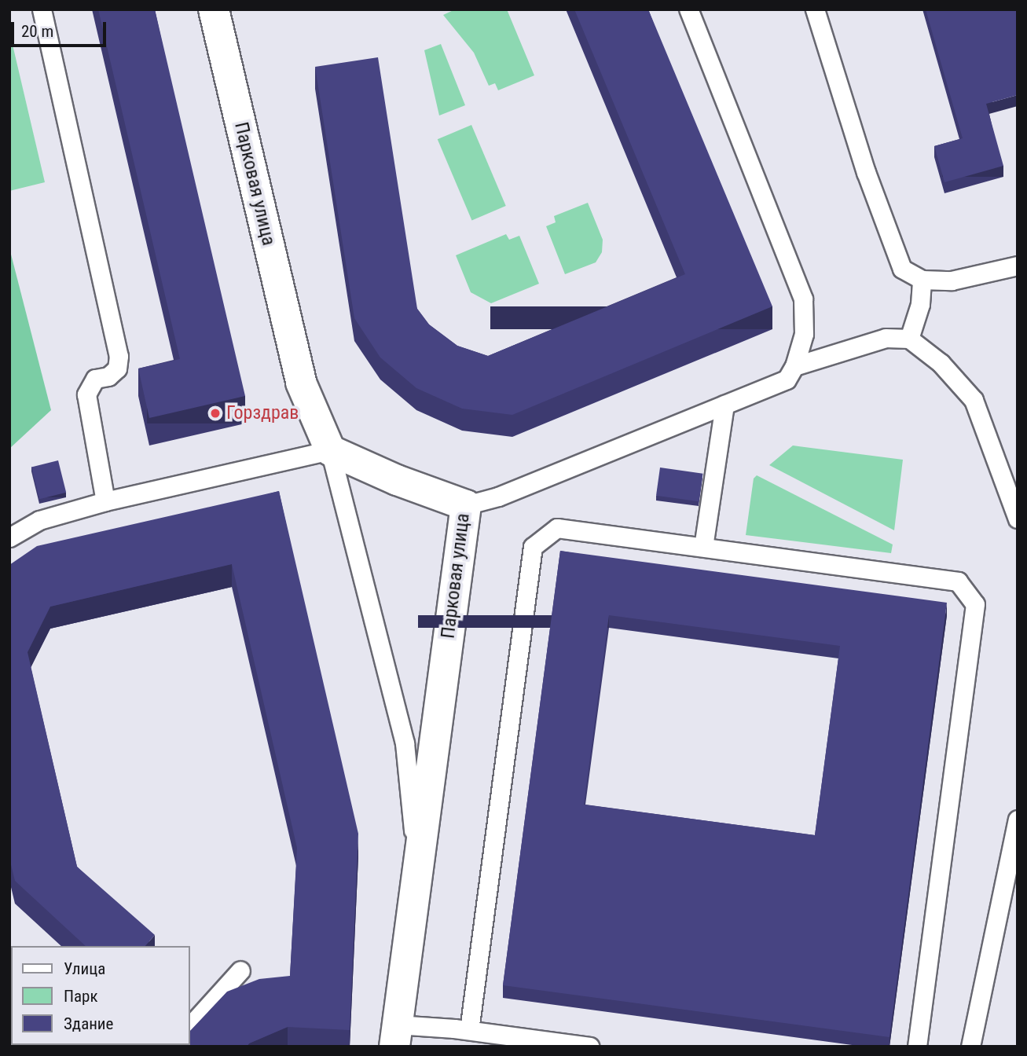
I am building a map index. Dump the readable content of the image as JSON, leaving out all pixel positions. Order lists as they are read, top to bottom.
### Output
{
  "streets": {
    "street": ["Парковая улица"]
  },
  "places": ["Горздрав"],
  "legend": ["Улица", "Парк", "Здание"],
  "scale_bar": "20 m"
}
